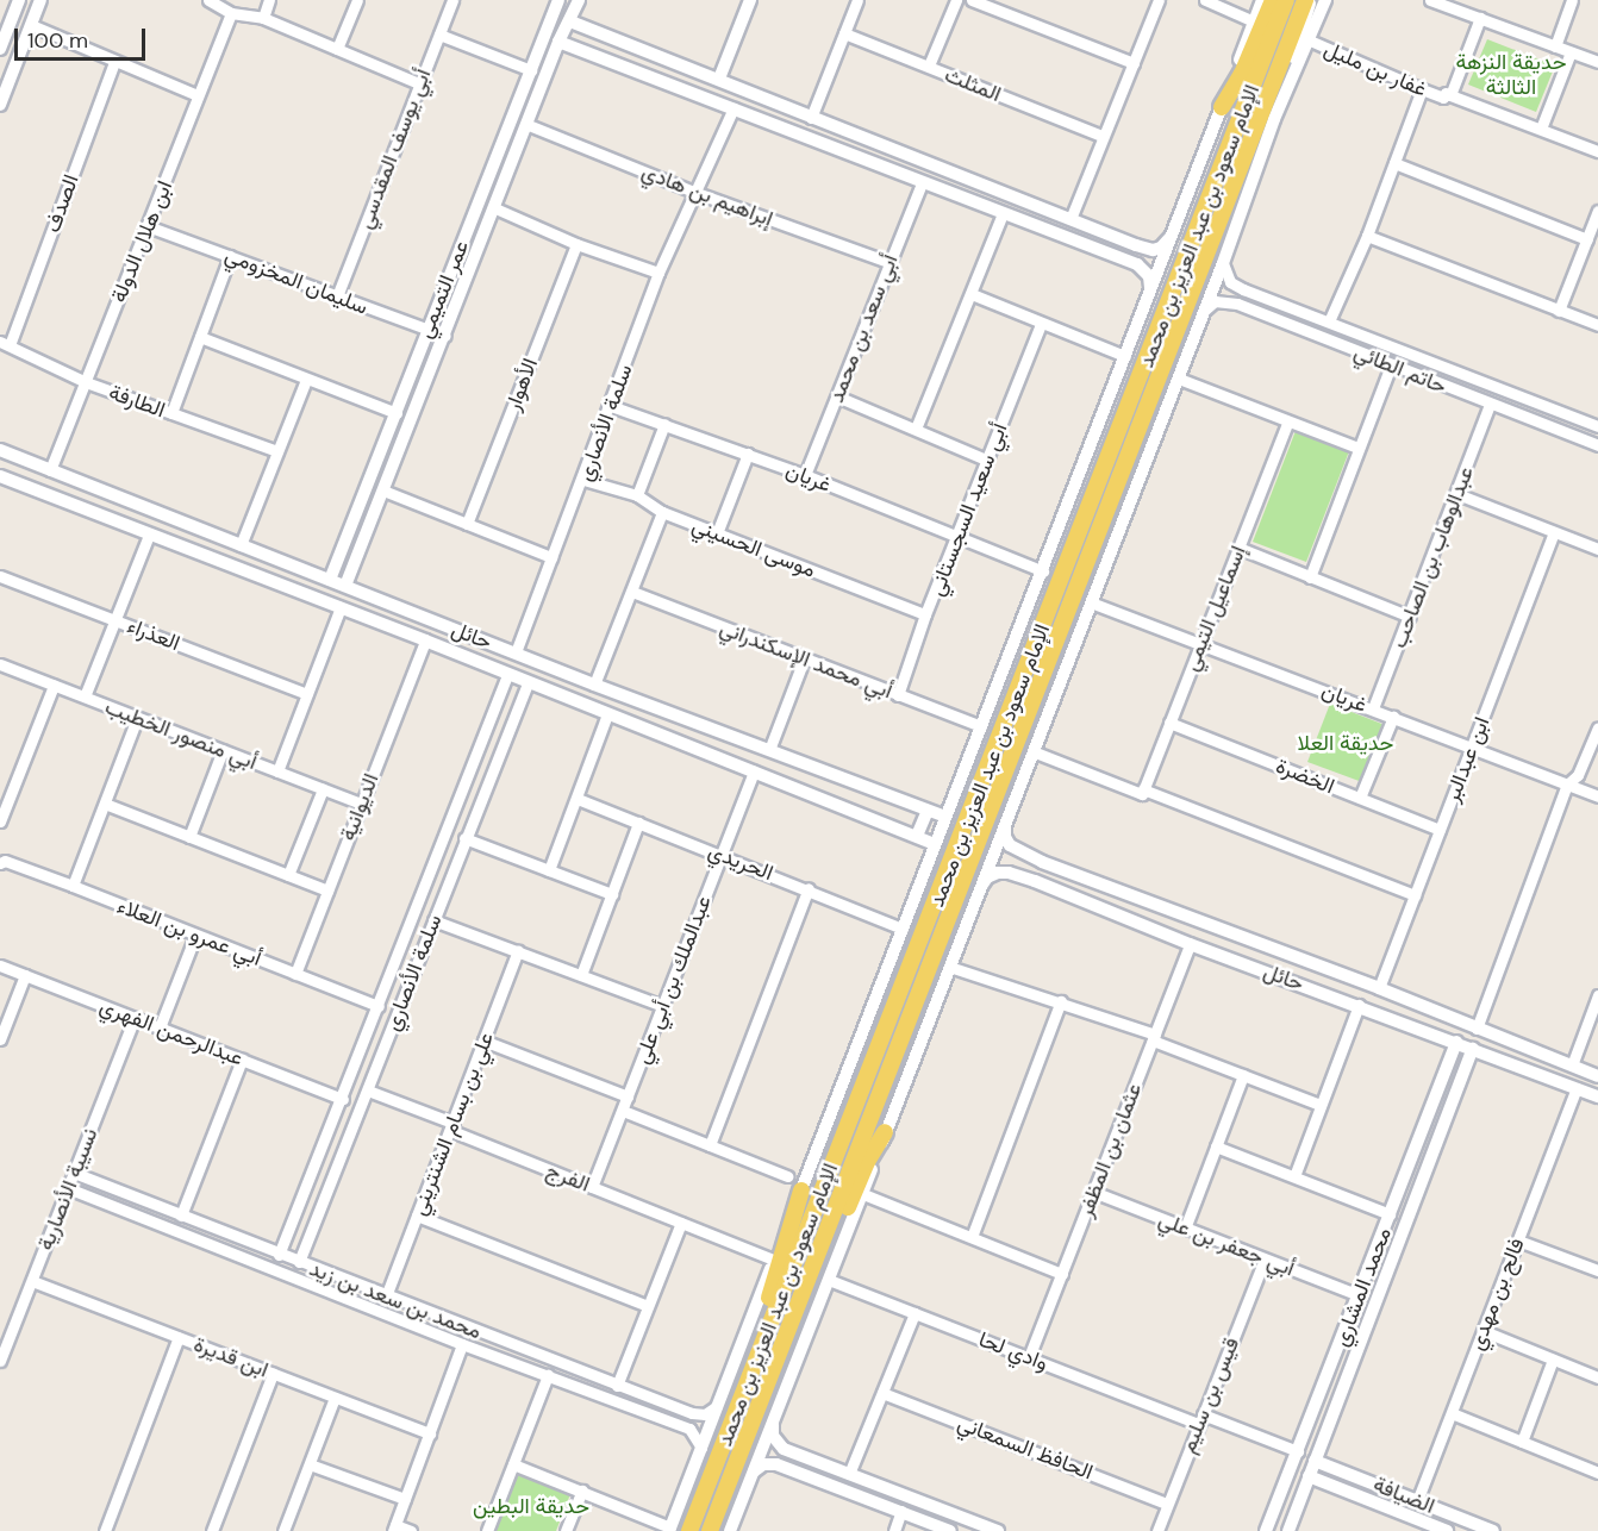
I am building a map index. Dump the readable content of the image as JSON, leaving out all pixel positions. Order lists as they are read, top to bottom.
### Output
{
  "streets": {
    "main road": ["الإمام سعود بن عبد العزيز بن محمد"],
    "street": [
      "غفار بن مليل",
      "المثلث",
      "أبي يوسف المقدسي",
      "إبراهيم بن هادي",
      "الصدف",
      "ابن هلال الدولة",
      "سليمان المخزومي",
      "عمر التميمي",
      "أبي سعد بن محمد",
      "حاتم الطائي",
      "الأهوار",
      "الطارفة",
      "سلمة الأنصاري",
      "غريان",
      "أبي سعيد السجستاني",
      "موسى الحسيني",
      "عبدالوهاب بن الصاحب",
      "إسماعيل التيمي",
      "العذراء",
      "حائل",
      "أبي محمد الإسكندراني",
      "أبي منصور الخطيب",
      "ابن عبدالبر",
      "الخضرة",
      "الديوانية",
      "الحريدي",
      "أبي عمرو بن العلاء",
      "عبدالملك بن أبي علي",
      "عبدالرحمن الفهري",
      "علي بن بسام الشنتريني",
      "عثمان بن المظفر",
      "الفرج",
      "نسيبة الأنصارية",
      "أبي جعفر بن علي",
      "محمد المشاري",
      "فالح بن مهدي",
      "محمد بن سعد بن زيد",
      "وادي لحا",
      "ابن قديرة",
      "قيس بن سليم",
      "الحافظ السمعاني",
      "الضيافة"
    ]
  },
  "crossings": [
    ["غفار بن مليل", "الإمام سعود بن عبد العزيز بن محمد"],
    ["أبي يوسف المقدسي", "سليمان المخزومي"],
    ["إبراهيم بن هادي", "أبي سعد بن محمد"],
    ["إبراهيم بن هادي", "سلمة الأنصاري"],
    ["الصدف", "الطارفة"],
    ["الإمام سعود بن عبد العزيز بن محمد", "غريان"],
    ["الإمام سعود بن عبد العزيز بن محمد", "حائل"],
    ["الإمام سعود بن عبد العزيز بن محمد", "أبي محمد الإسكندراني"],
    ["الإمام سعود بن عبد العزيز بن محمد", "الحريدي"],
    ["الإمام سعود بن عبد العزيز بن محمد", "الفرج"],
    ["الإمام سعود بن عبد العزيز بن محمد", "محمد بن سعد بن زيد"],
    ["الإمام سعود بن عبد العزيز بن محمد", "وادي لحا"],
    ["ابن هلال الدولة", "سليمان المخزومي"],
    ["ابن هلال الدولة", "الطارفة"],
    ["ابن هلال الدولة", "حائل"],
    ["سليمان المخزومي", "عمر التميمي"],
    ["عمر التميمي", "حائل"],
    ["أبي سعد بن محمد", "غريان"],
    ["حاتم الطائي", "عبدالوهاب بن الصاحب"],
    ["سلمة الأنصاري", "غريان"],
    ["سلمة الأنصاري", "موسى الحسيني"],
    ["سلمة الأنصاري", "حائل"],
    ["سلمة الأنصاري", "أبي عمرو بن العلاء"],
    ["سلمة الأنصاري", "عبدالرحمن الفهري"],
    ["سلمة الأنصاري", "الفرج"],
    ["سلمة الأنصاري", "محمد بن سعد بن زيد"],
    ["غريان", "أبي سعيد السجستاني"],
    ["غريان", "عبدالوهاب بن الصاحب"],
    ["غريان", "إسماعيل التيمي"],
    ["غريان", "ابن عبدالبر"],
    ["أبي سعيد السجستاني", "موسى الحسيني"],
    ["أبي سعيد السجستاني", "أبي محمد الإسكندراني"],
    ["إسماعيل التيمي", "الخضرة"],
    ["حائل", "ابن عبدالبر"],
    ["حائل", "الديوانية"],
    ["حائل", "عبدالملك بن أبي علي"],
    ["حائل", "عثمان بن المظفر"],
    ["حائل", "محمد المشاري"],
    ["حائل", "فالح بن مهدي"],
    ["أبي منصور الخطيب", "الديوانية"],
    ["ابن عبدالبر", "الخضرة"],
    ["الديوانية", "أبي عمرو بن العلاء"],
    ["الحريدي", "عبدالملك بن أبي علي"],
    ["عبدالملك بن أبي علي", "الفرج"],
    ["عبدالرحمن الفهري", "نسيبة الأنصارية"],
    ["علي بن بسام الشنتريني", "الفرج"],
    ["علي بن بسام الشنتريني", "محمد بن سعد بن زيد"],
    ["عثمان بن المظفر", "أبي جعفر بن علي"],
    ["عثمان بن المظفر", "وادي لحا"],
    ["نسيبة الأنصارية", "محمد بن سعد بن زيد"],
    ["نسيبة الأنصارية", "ابن قديرة"],
    ["أبي جعفر بن علي", "محمد المشاري"],
    ["أبي جعفر بن علي", "قيس بن سليم"],
    ["محمد المشاري", "وادي لحا"],
    ["محمد المشاري", "الضيافة"],
    ["فالح بن مهدي", "الضيافة"],
    ["وادي لحا", "قيس بن سليم"],
    ["قيس بن سليم", "الحافظ السمعاني"]
  ],
  "parks": ["حديقة النزهة الثالثة", "حديقة العلا", "حديقة البطين"],
  "scale_bar": "100 m"
}
